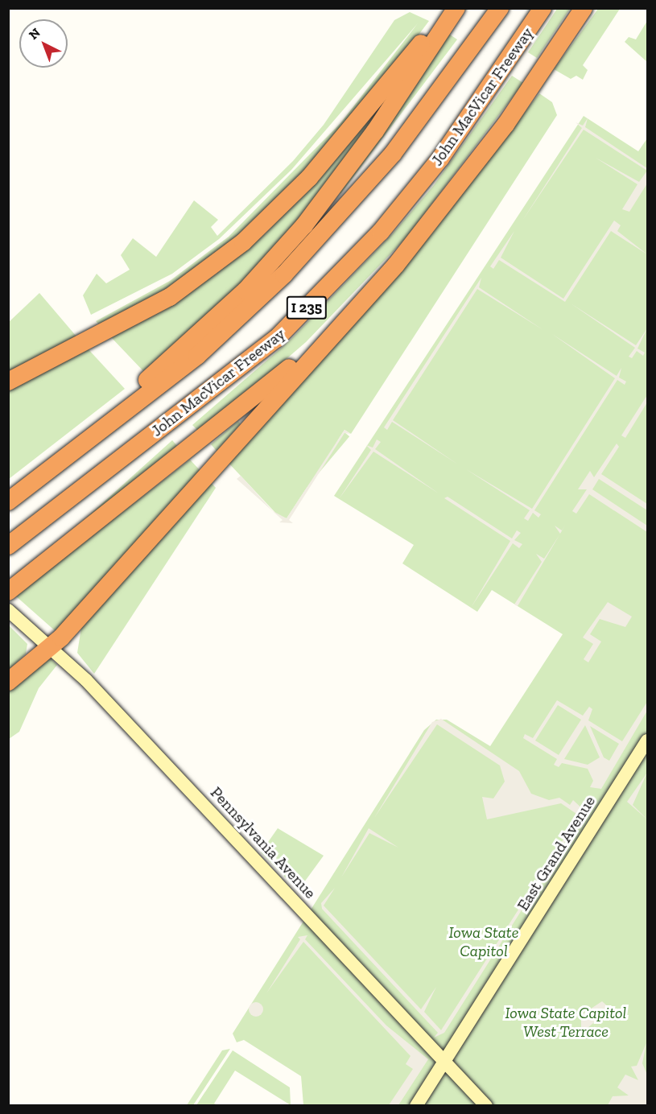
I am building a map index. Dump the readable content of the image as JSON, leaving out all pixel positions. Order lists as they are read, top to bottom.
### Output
{
  "streets": {
    "highway": ["John MacVicar Freeway", "I 235"],
    "main road": ["Pennsylvania Avenue", "East Grand Avenue"]
  },
  "crossings": [
    ["Pennsylvania Avenue", "East Grand Avenue"]
  ],
  "parks": ["Iowa State Capitol", "Iowa State Capitol West Terrace"],
  "north": "top left"
}
